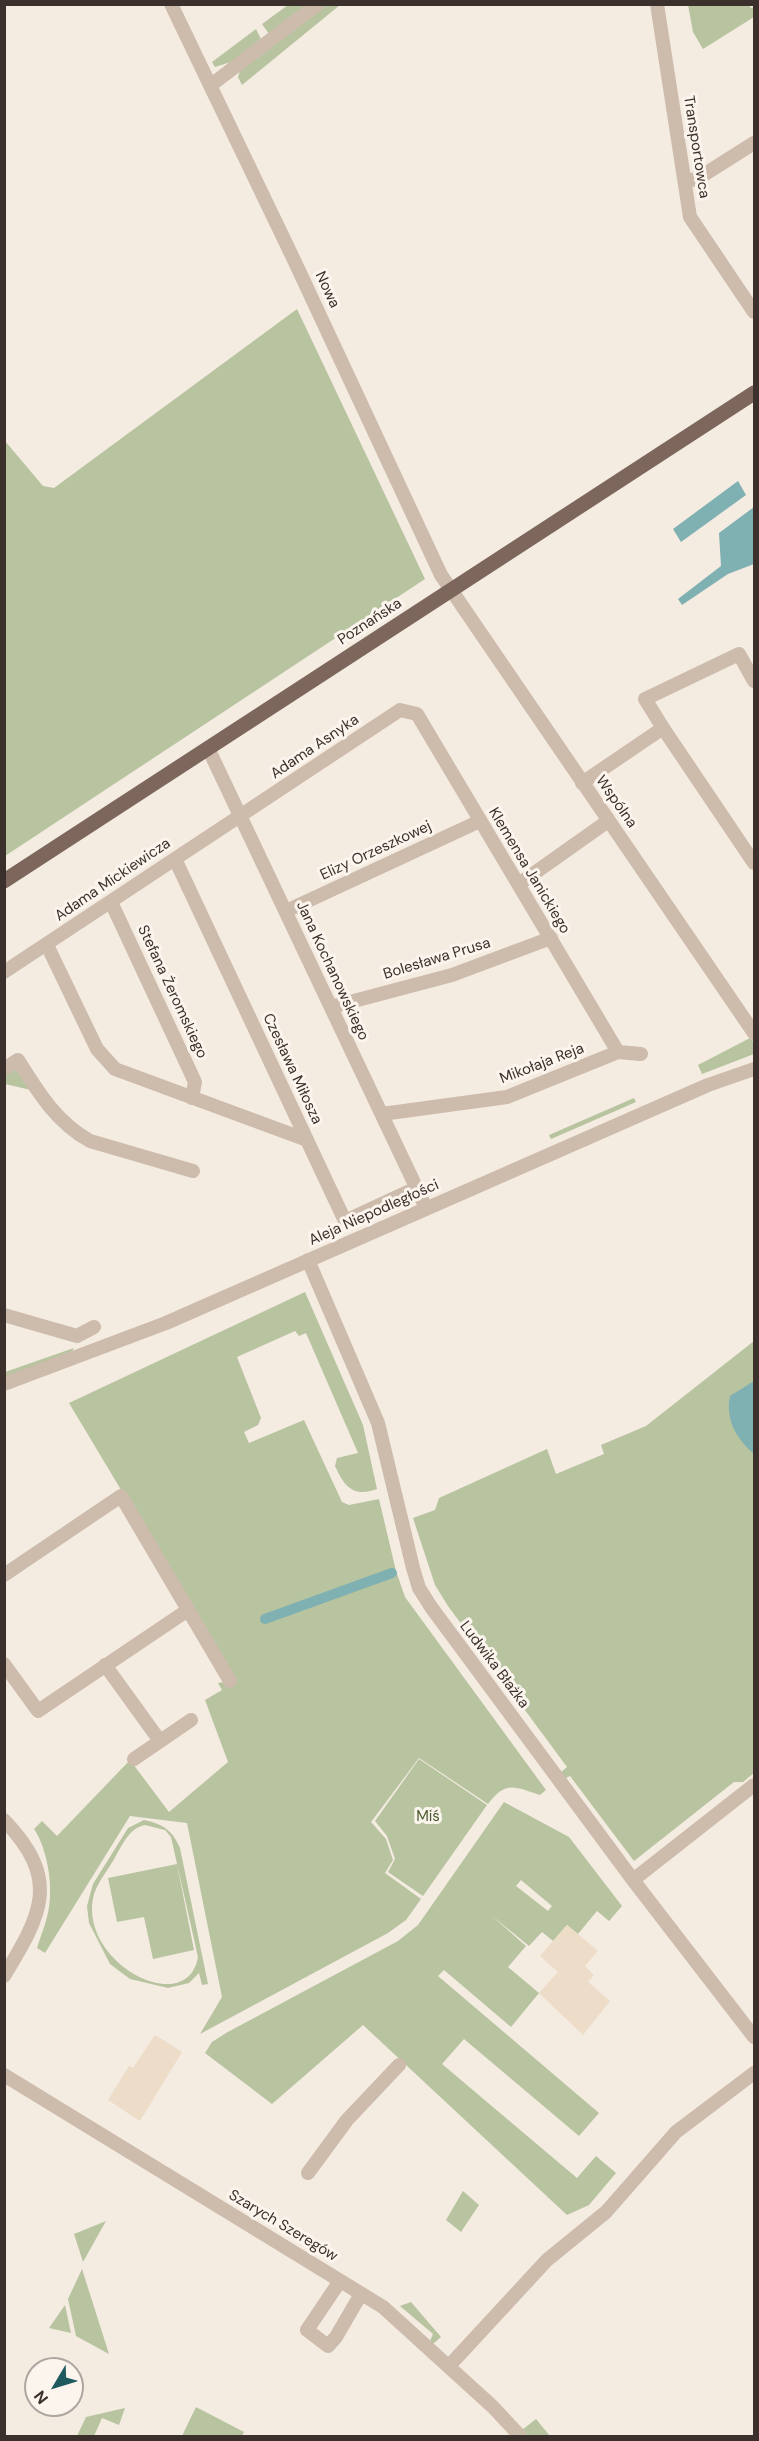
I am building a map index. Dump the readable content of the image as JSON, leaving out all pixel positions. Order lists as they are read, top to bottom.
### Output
{
  "streets": {
    "main road": ["Poznańska"],
    "street": [
      "Transportowca",
      "Nowa",
      "Adama Asnyka",
      "Wspólna",
      "Elizy Orzeszkowej",
      "Klemensa Janickiego",
      "Adama Mickiewicza",
      "Bolesława Prusa",
      "Jana Kochanowskiego",
      "Stefana Żeromskiego",
      "Mikołaja Reja",
      "Czesława Miłosza",
      "Aleja Niepodległości",
      "Ludwika Błażka",
      "Szarych Szeregów"
    ]
  },
  "crossings": [
    ["Nowa", "Poznańska"],
    ["Nowa", "Wspólna"],
    ["Poznańska", "Wspólna"],
    ["Poznańska", "Jana Kochanowskiego"],
    ["Adama Asnyka", "Klemensa Janickiego"],
    ["Adama Asnyka", "Adama Mickiewicza"],
    ["Adama Asnyka", "Jana Kochanowskiego"],
    ["Elizy Orzeszkowej", "Klemensa Janickiego"],
    ["Elizy Orzeszkowej", "Jana Kochanowskiego"],
    ["Klemensa Janickiego", "Bolesława Prusa"],
    ["Klemensa Janickiego", "Mikołaja Reja"],
    ["Adama Mickiewicza", "Jana Kochanowskiego"],
    ["Adama Mickiewicza", "Stefana Żeromskiego"],
    ["Adama Mickiewicza", "Czesława Miłosza"],
    ["Bolesława Prusa", "Jana Kochanowskiego"],
    ["Jana Kochanowskiego", "Mikołaja Reja"],
    ["Jana Kochanowskiego", "Czesława Miłosza"],
    ["Jana Kochanowskiego", "Aleja Niepodległości"],
    ["Aleja Niepodległości", "Ludwika Błażka"]
  ],
  "parks": ["Miś"],
  "north": "bottom left"
}
